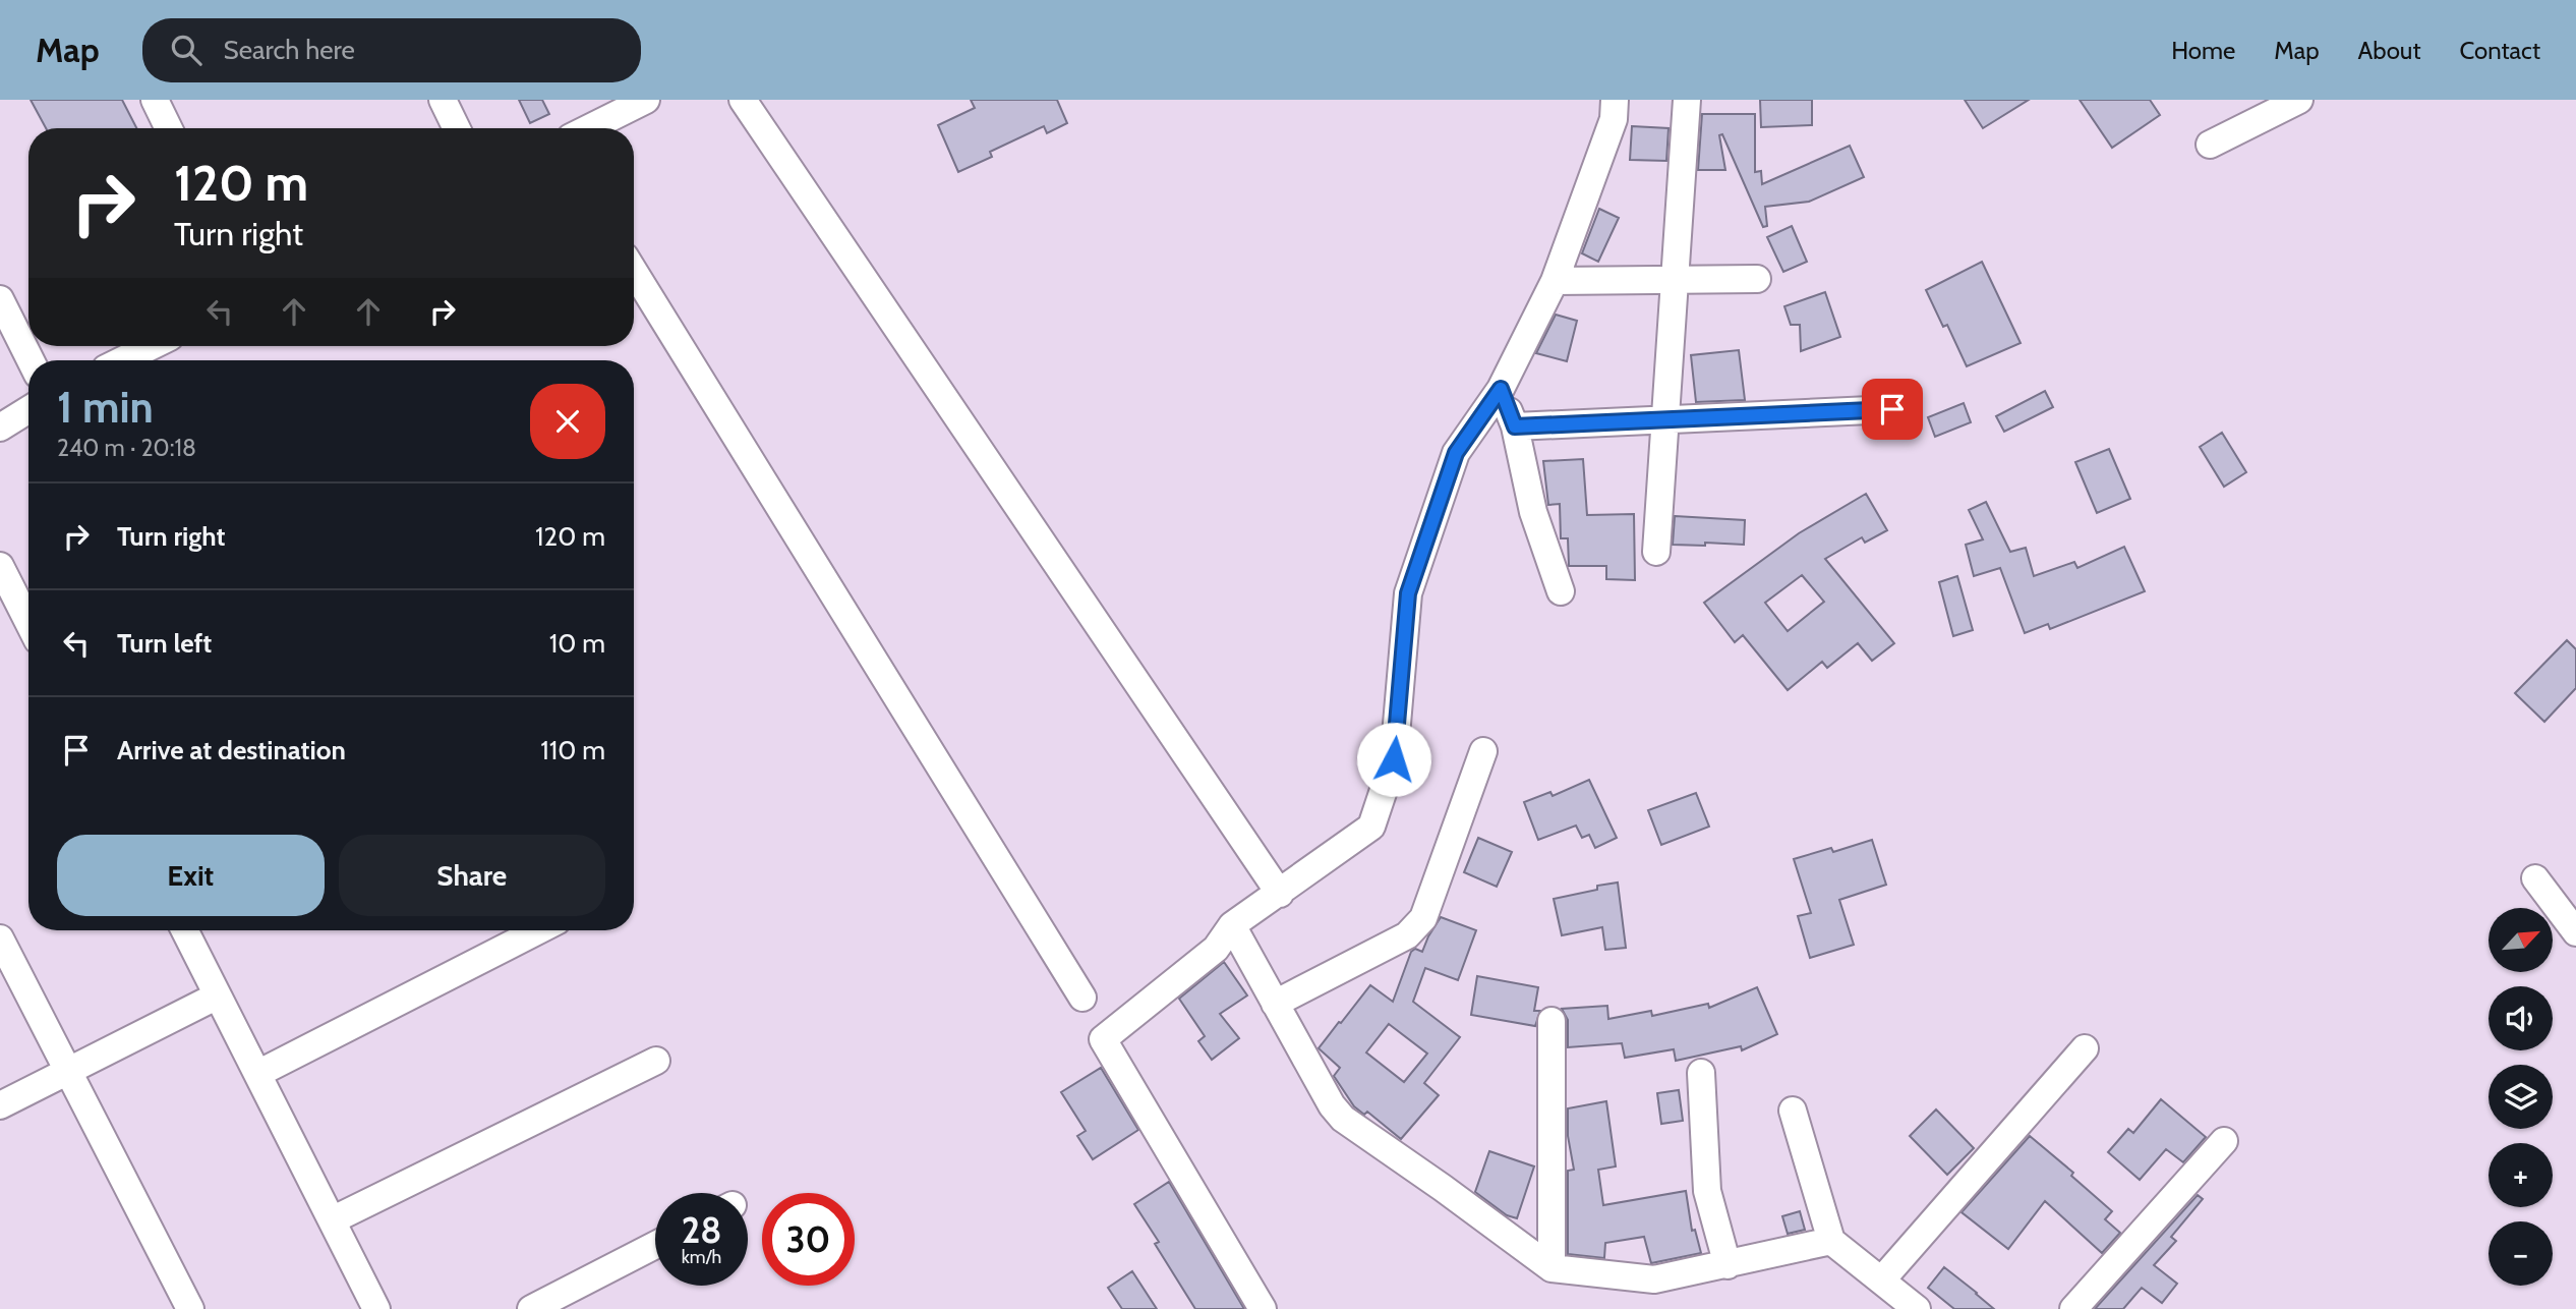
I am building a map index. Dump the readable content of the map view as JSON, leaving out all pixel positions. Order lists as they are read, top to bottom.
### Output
{
  "north": "top right",
  "page": {
    "header": "Map",
    "search": "Search here",
    "nav": [
      "Home",
      "Map",
      "About",
      "Contact"
    ],
    "turn": ["120 m", "Turn right"],
    "heading": ["1 min", "240 m · 20:18"],
    "list": [
      {
        "name": "Turn right",
        "value": "120 m"
      },
      {
        "name": "Turn left",
        "value": "10 m"
      },
      {
        "name": "Arrive at destination",
        "value": "110 m"
      }
    ],
    "buttons": ["Exit", "Share"],
    "map_buttons": ["+", "−"],
    "speed": "28 km/h",
    "limit": "30"
  }
}
